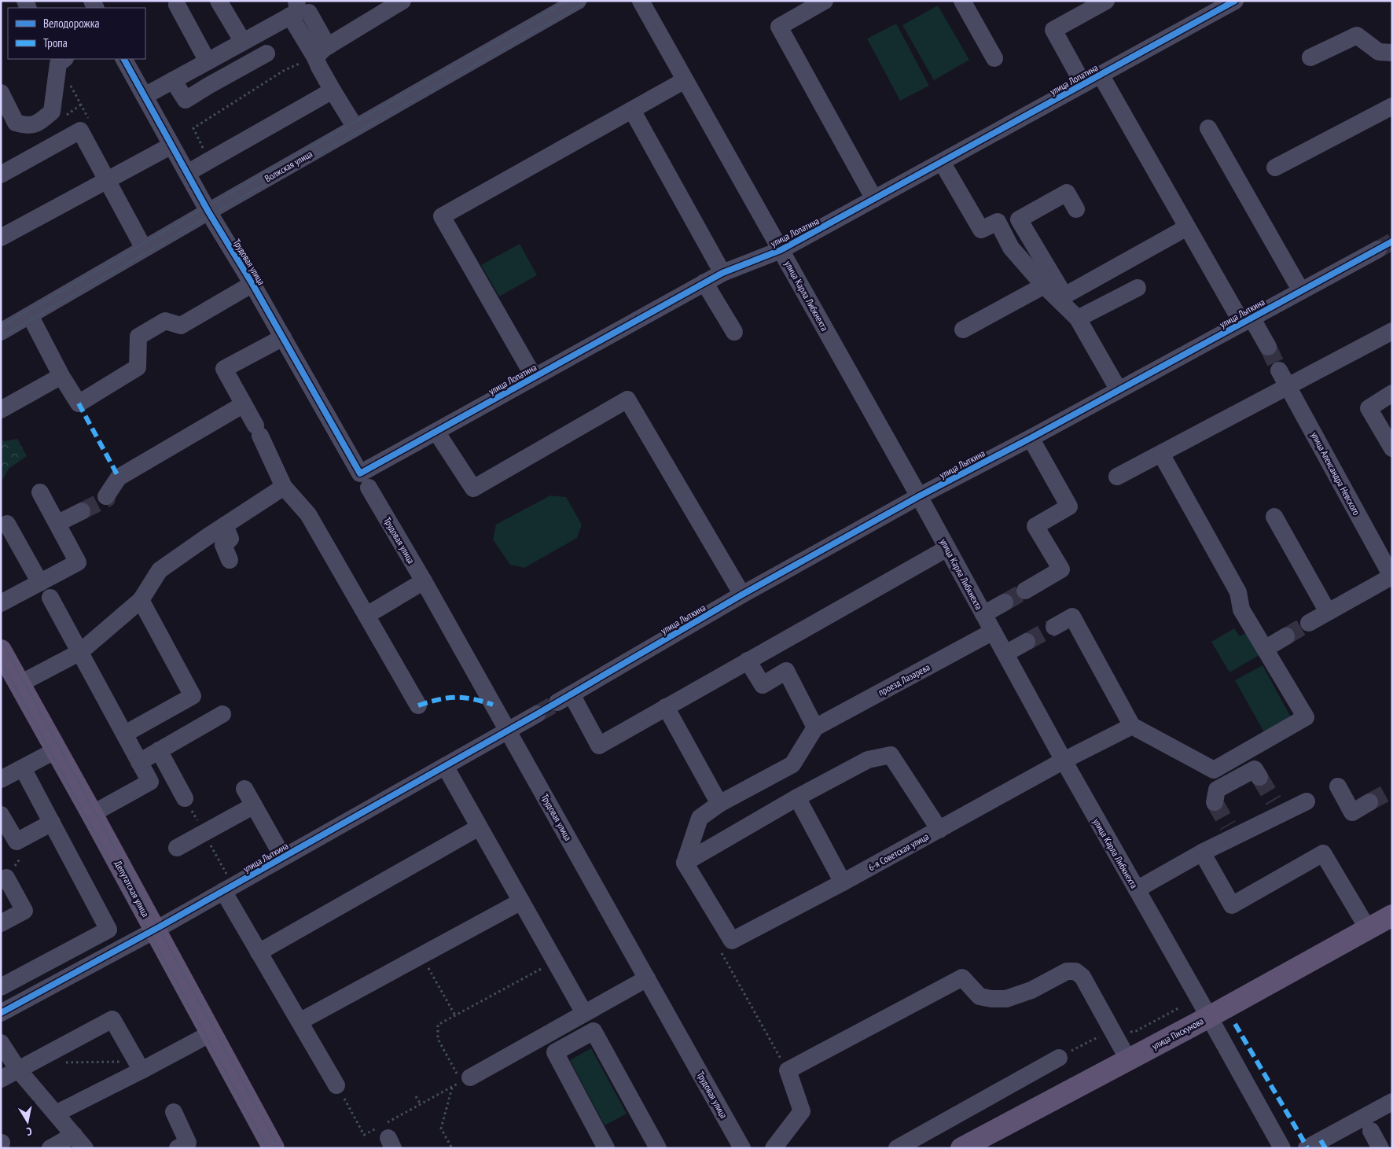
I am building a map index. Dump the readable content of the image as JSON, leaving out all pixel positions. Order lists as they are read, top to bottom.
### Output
{
  "streets": {
    "main road": ["Депутатская улица", "улица Пискунова"],
    "street": [
      "улица Лопатина",
      "Волжская улица",
      "Трудовая улица",
      "улица Карла Либкнехта",
      "улица Лыткина",
      "улица Александра Невского",
      "проезд Лазарева",
      "6-я Советская улица"
    ]
  },
  "crossings": [
    ["улица Лопатина", "Трудовая улица"],
    ["улица Лопатина", "улица Карла Либкнехта"],
    ["Волжская улица", "Трудовая улица"],
    ["Трудовая улица", "улица Лыткина"],
    ["улица Карла Либкнехта", "улица Лыткина"],
    ["улица Карла Либкнехта", "проезд Лазарева"],
    ["улица Карла Либкнехта", "6-я Советская улица"],
    ["улица Карла Либкнехта", "улица Пискунова"],
    ["улица Лыткина", "Депутатская улица"]
  ],
  "legend": ["Велодорожка", "Тропа"],
  "north": "bottom"
}
